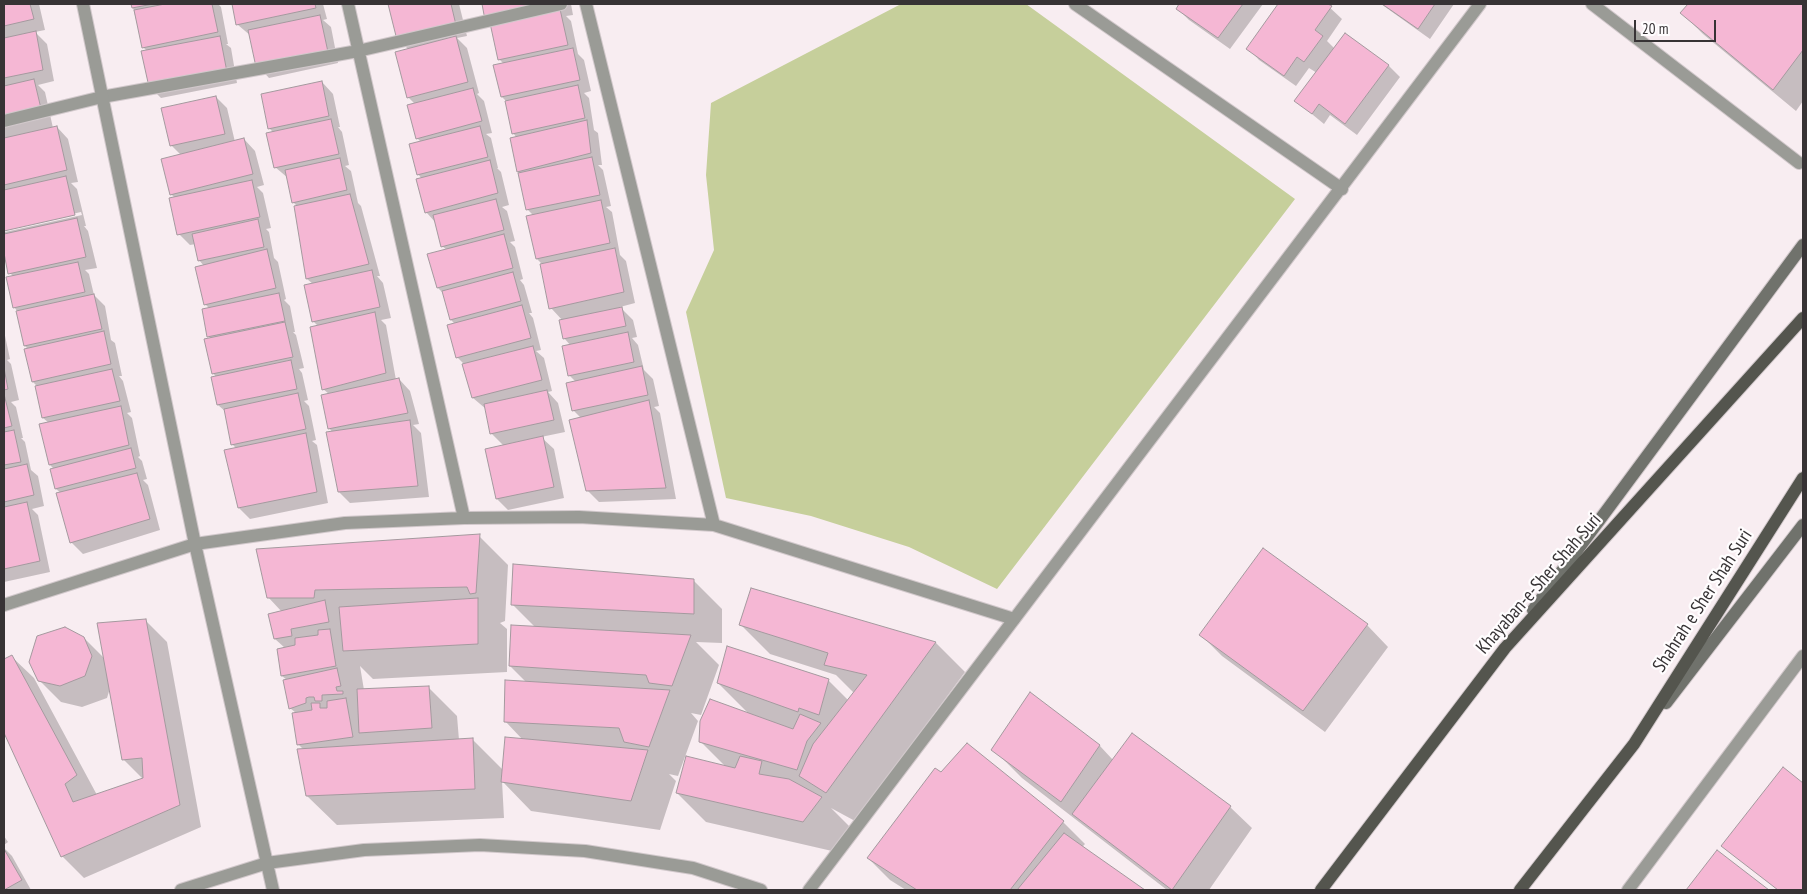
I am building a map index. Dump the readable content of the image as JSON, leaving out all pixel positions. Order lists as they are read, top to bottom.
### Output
{
  "streets": {
    "main road": ["Khayaban-e-Sher Shah Suri", "Shahrah e Sher Shah Suri"]
  },
  "scale_bar": "20 m"
}
